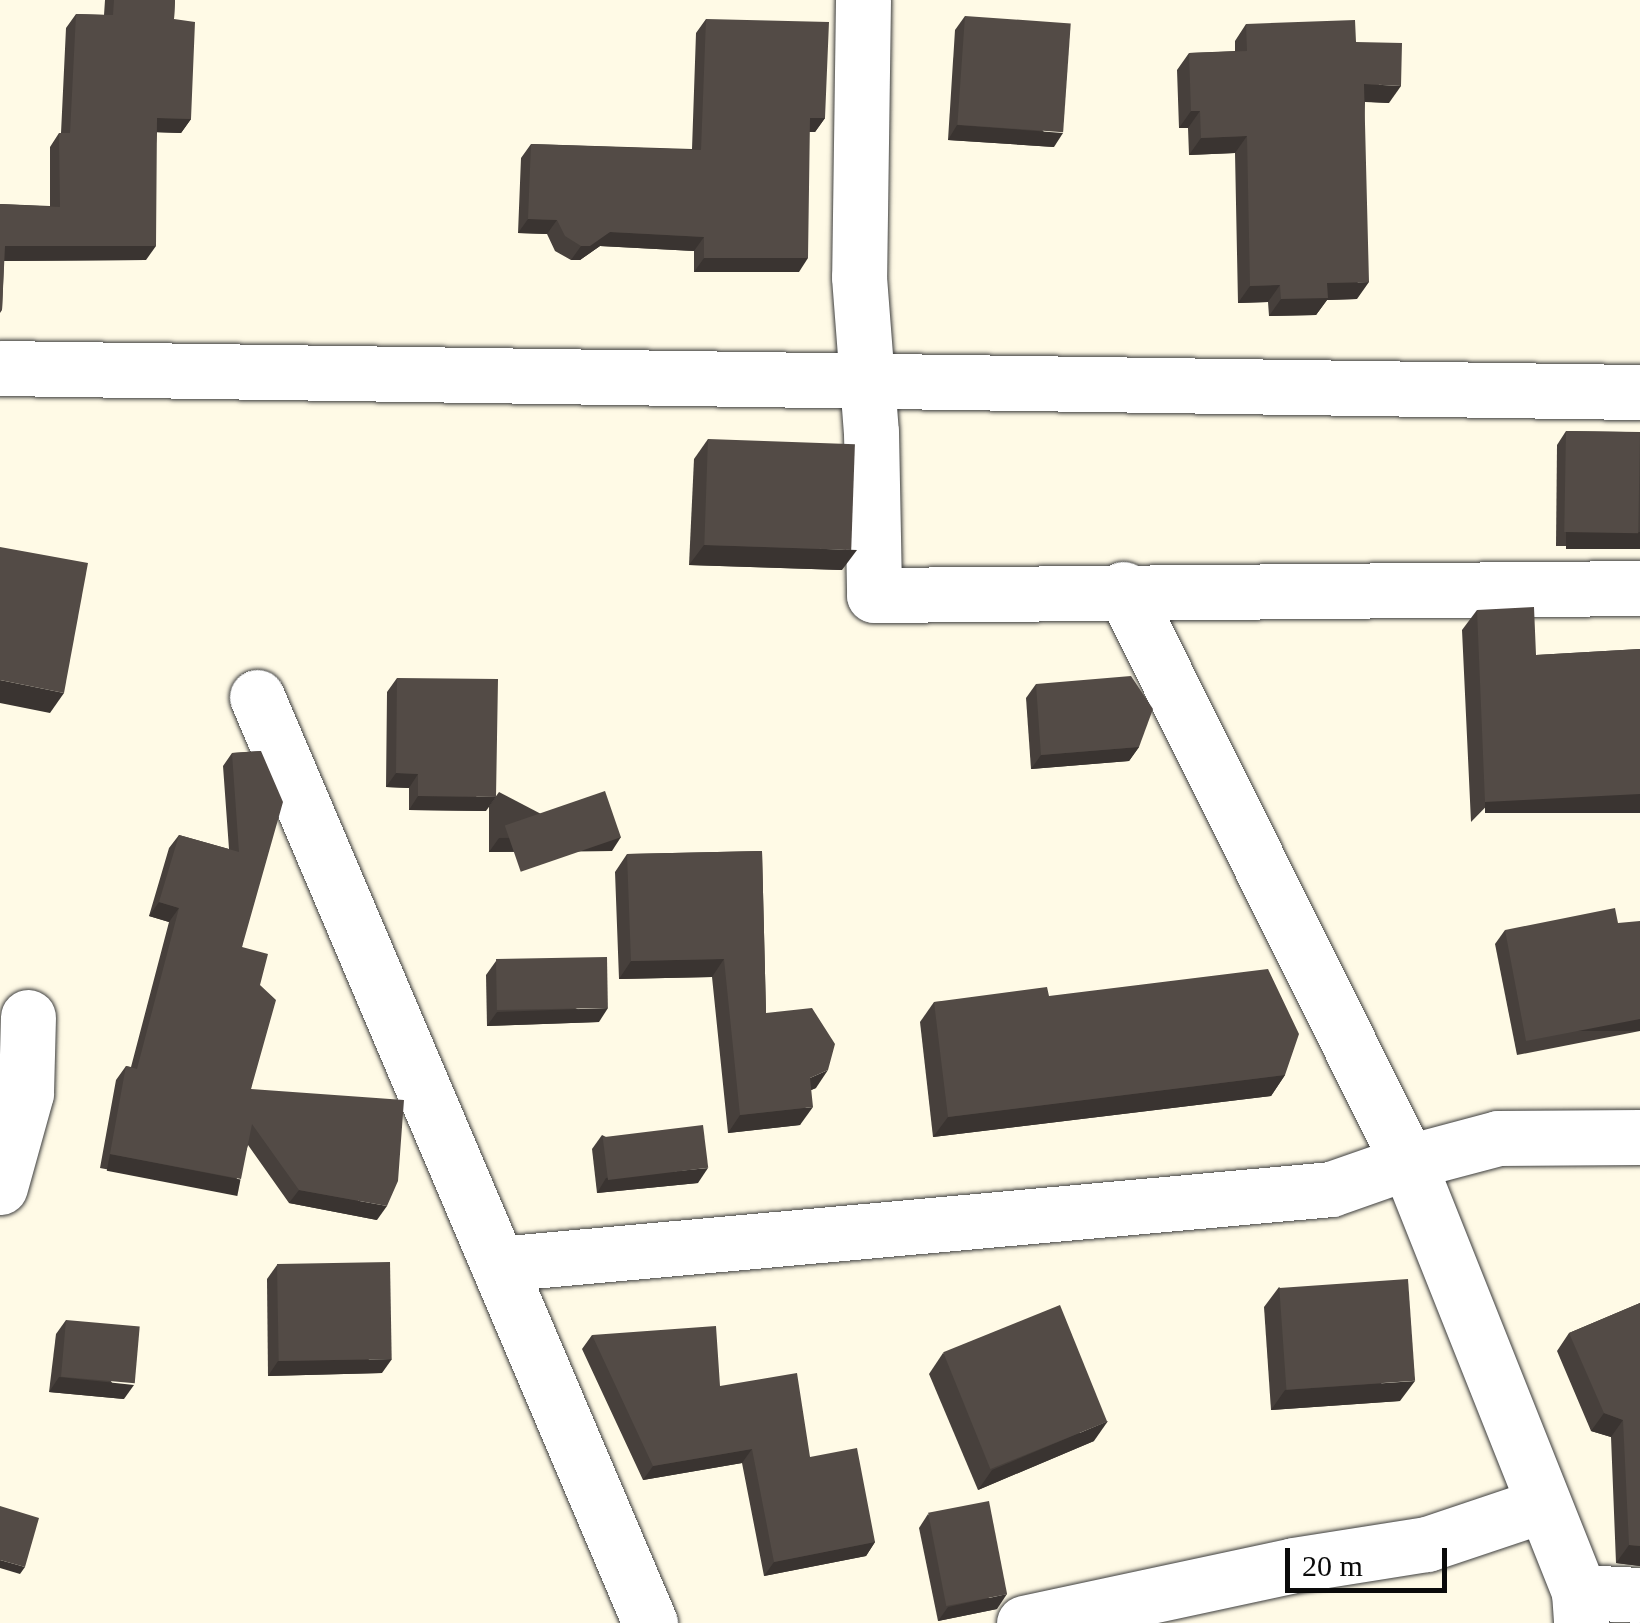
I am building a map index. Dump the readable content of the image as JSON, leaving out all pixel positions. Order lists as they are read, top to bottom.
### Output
{
  "scale_bar": "20 m"
}
